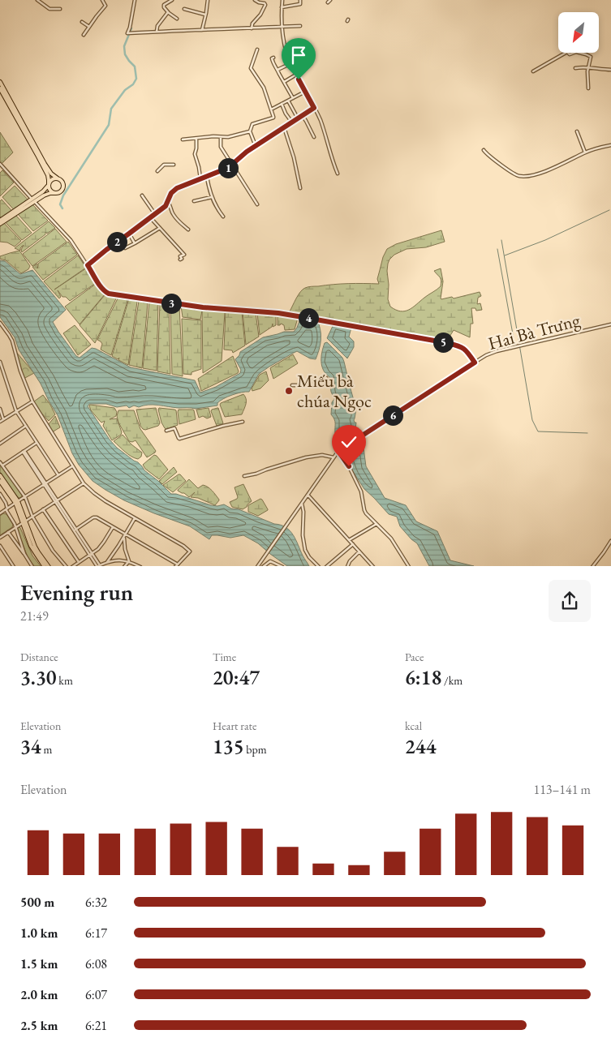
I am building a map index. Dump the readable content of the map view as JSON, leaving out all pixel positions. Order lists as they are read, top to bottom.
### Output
{
  "streets": {
    "street": ["Hai Bà Trưng"]
  },
  "places": ["Miếu bà chúa Ngọc"],
  "north": "bottom left",
  "page": {
    "pins": [
      "1",
      "2",
      "3",
      "4",
      "5",
      "6"
    ],
    "heading": ["Evening run", "21:49"],
    "stats": [
      ["Distance", "3.30 km"],
      ["Time", "20:47"],
      ["Pace", "6:18 /km"],
      ["Elevation", "34 m"],
      ["Heart rate", "135 bpm"],
      ["kcal", "244"]
    ],
    "chart": ["Elevation", "113–141 m"],
    "list": [
      {
        "name": "500 m",
        "note": "6:32"
      },
      {
        "name": "1.0 km",
        "note": "6:17"
      },
      {
        "name": "1.5 km",
        "note": "6:08"
      },
      {
        "name": "2.0 km",
        "note": "6:07"
      },
      {
        "name": "2.5 km",
        "note": "6:21"
      }
    ]
  }
}
